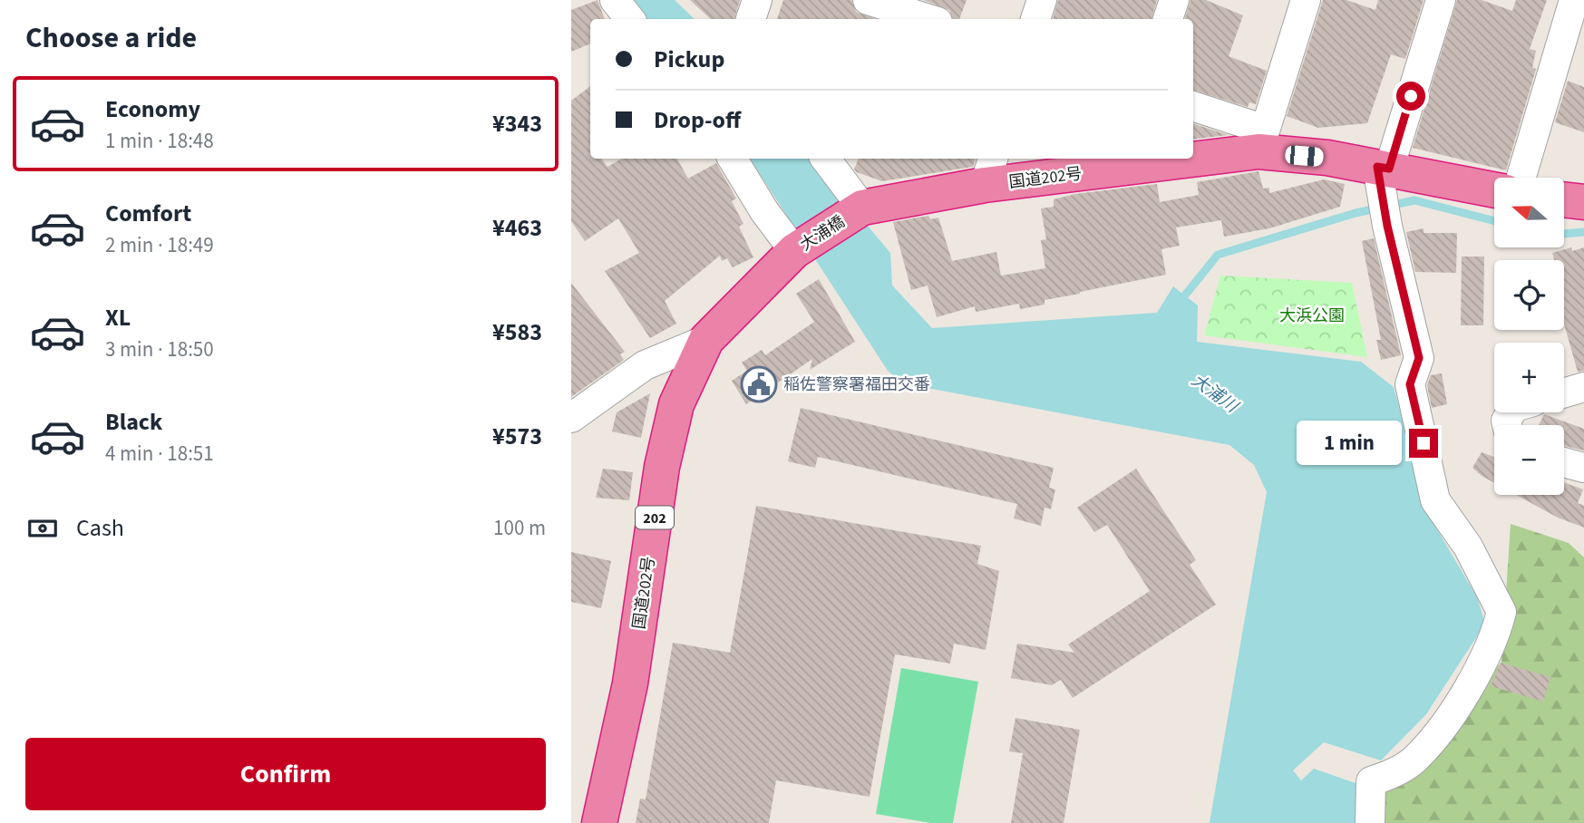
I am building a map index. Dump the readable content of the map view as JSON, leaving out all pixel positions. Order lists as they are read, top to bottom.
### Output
{
  "streets": {
    "highway": ["国道202号", "大浦橋", "202"]
  },
  "crossings": [
    ["国道202号", "大浦橋"]
  ],
  "water": ["大浦川"],
  "parks": ["大浜公園"],
  "places": {
    "public building": ["稲佐警察署福田交番"]
  },
  "north": "left",
  "page": {
    "heading": "Choose a ride",
    "banner": ["Pickup", "Drop-off"],
    "list": [
      {
        "name": "Economy",
        "note": "1 min · 18:48",
        "value": "¥343"
      },
      {
        "name": "Comfort",
        "note": "2 min · 18:49",
        "value": "¥463"
      },
      {
        "name": "XL",
        "note": "3 min · 18:50",
        "value": "¥583"
      },
      {
        "name": "Black",
        "note": "4 min · 18:51",
        "value": "¥573"
      }
    ],
    "map_buttons": ["+", "−"],
    "bubble": "1 min",
    "pay": ["Cash", "100 m"],
    "buttons": "Confirm"
  }
}
